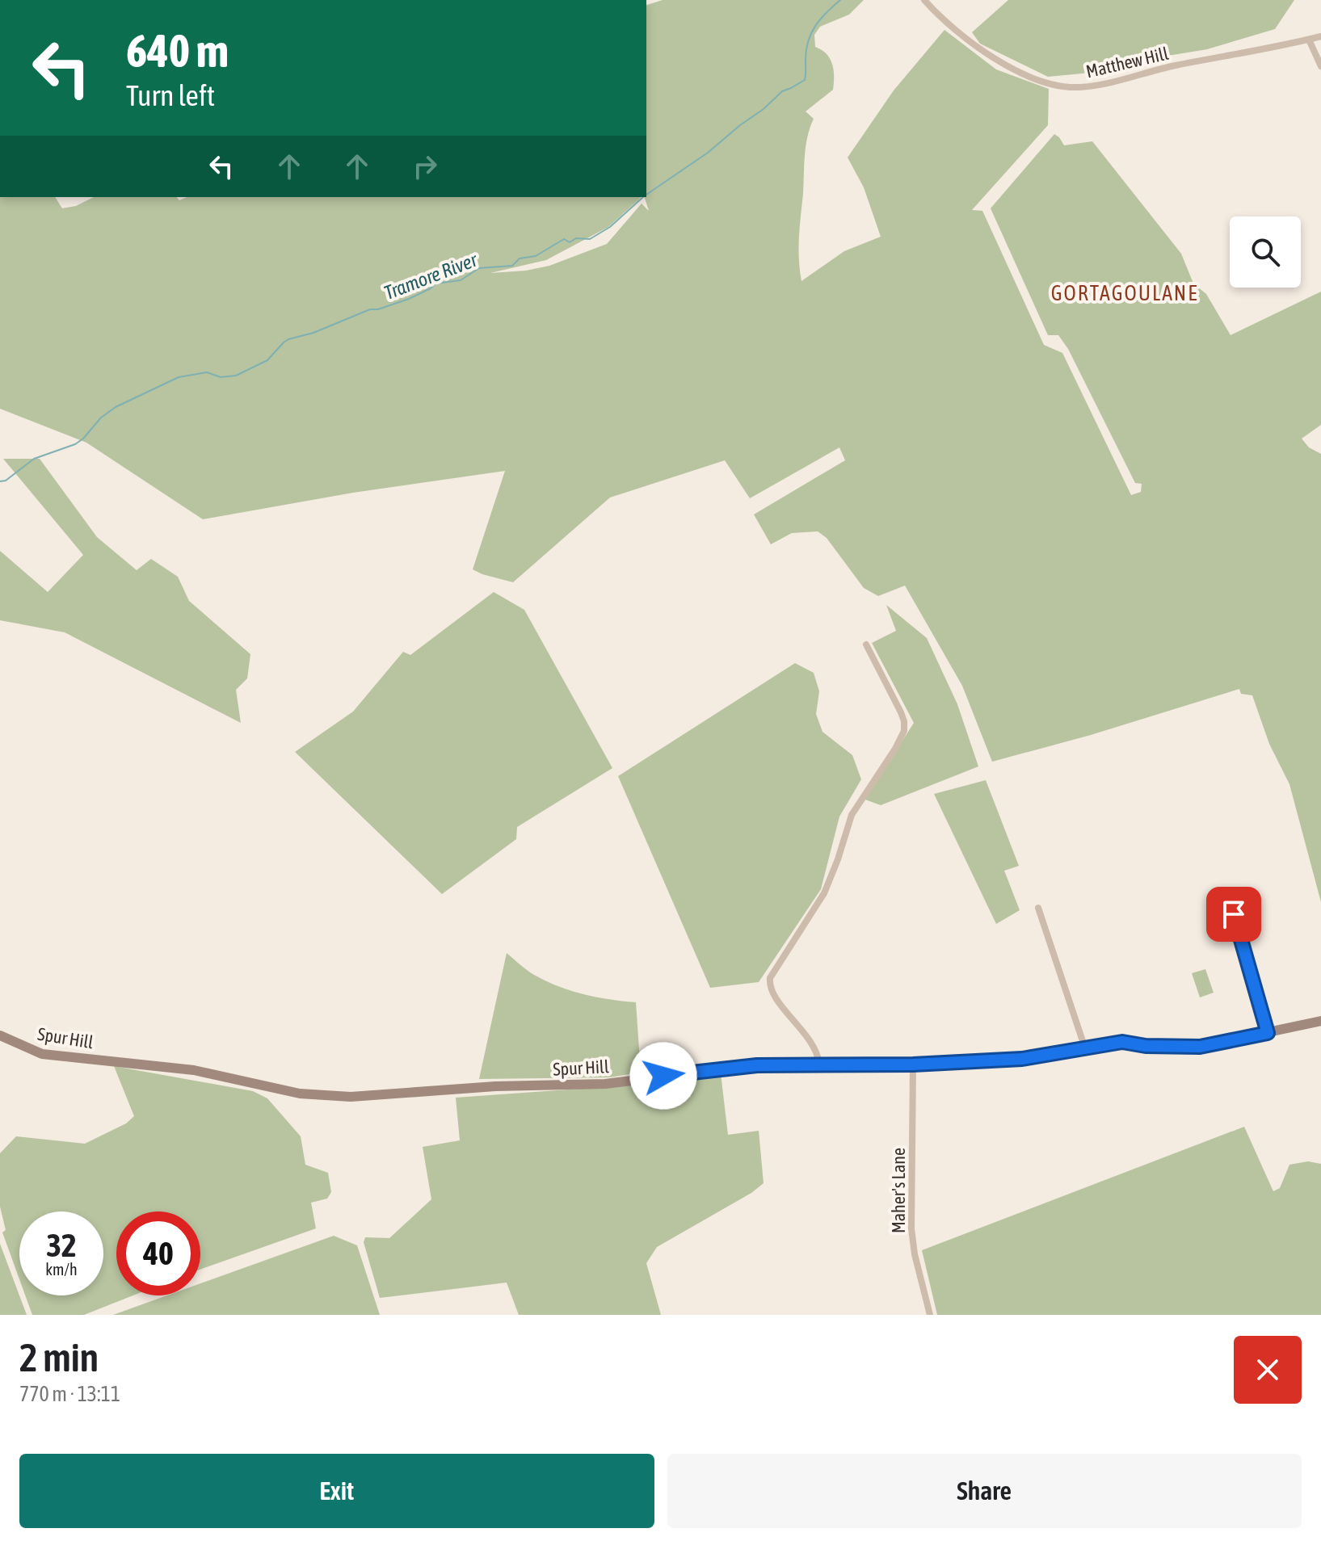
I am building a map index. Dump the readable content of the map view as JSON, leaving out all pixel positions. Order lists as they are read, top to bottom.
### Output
{
  "streets": {
    "street": ["Matthew Hill", "Spur Hill", "Maher's Lane"]
  },
  "crossings": [
    ["Spur Hill", "Maher's Lane"]
  ],
  "districts": ["GORTAGOULANE"],
  "water": ["Tramore River"],
  "page": {
    "turn": ["640 m", "Turn left"],
    "speed": "32 km/h",
    "limit": "40",
    "heading": ["2 min", "770 m · 13:11"],
    "buttons": ["Exit", "Share"]
  }
}
